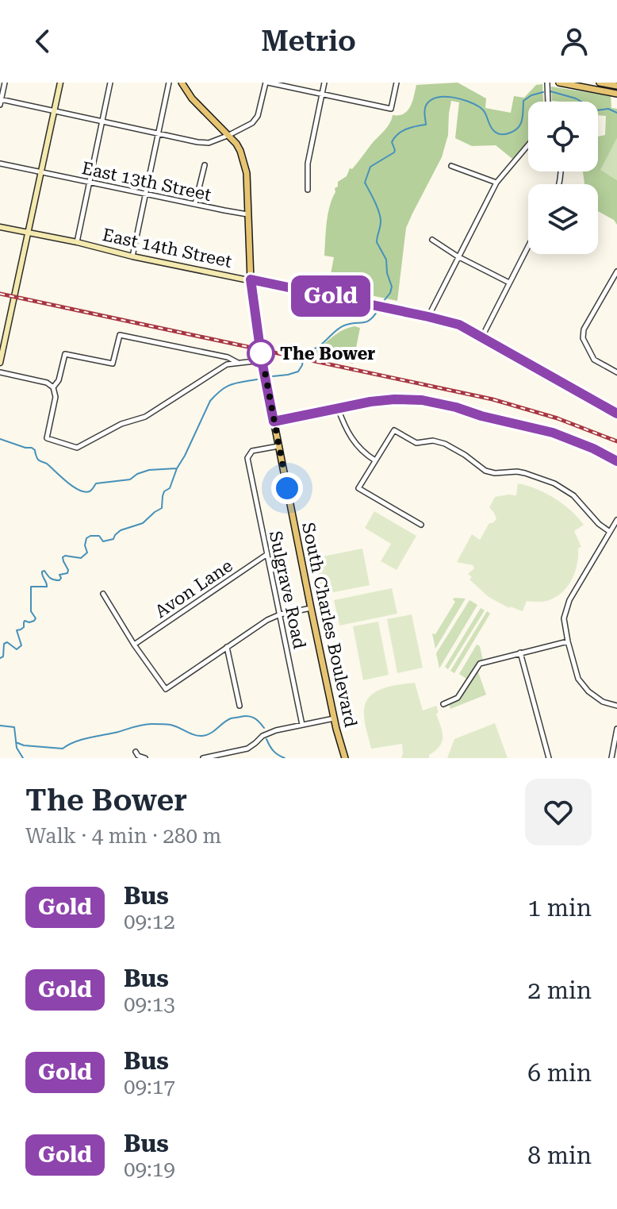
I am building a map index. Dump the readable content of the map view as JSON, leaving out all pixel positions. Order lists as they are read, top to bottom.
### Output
{
  "streets": {
    "main road": ["South Charles Boulevard"],
    "street": [
      "East 13th Street",
      "East 14th Street",
      "Avon Lane",
      "Sulgrave Road"
    ]
  },
  "crossings": [
    ["East 13th Street", "South Charles Boulevard"],
    ["East 14th Street", "South Charles Boulevard"],
    ["Avon Lane", "Sulgrave Road"],
    ["Sulgrave Road", "South Charles Boulevard"]
  ],
  "places": ["The Bower"],
  "lines": ["bus line Gold"],
  "page": {
    "header": "Metrio",
    "on_map": "Gold",
    "heading": ["The Bower", "Walk · 4 min · 280 m"],
    "list": [
      {
        "mark": "Gold",
        "name": "Bus",
        "note": "09:12",
        "value": "1 min"
      },
      {
        "mark": "Gold",
        "name": "Bus",
        "note": "09:13",
        "value": "2 min"
      },
      {
        "mark": "Gold",
        "name": "Bus",
        "note": "09:17",
        "value": "6 min"
      },
      {
        "mark": "Gold",
        "name": "Bus",
        "note": "09:19",
        "value": "8 min"
      }
    ]
  }
}
